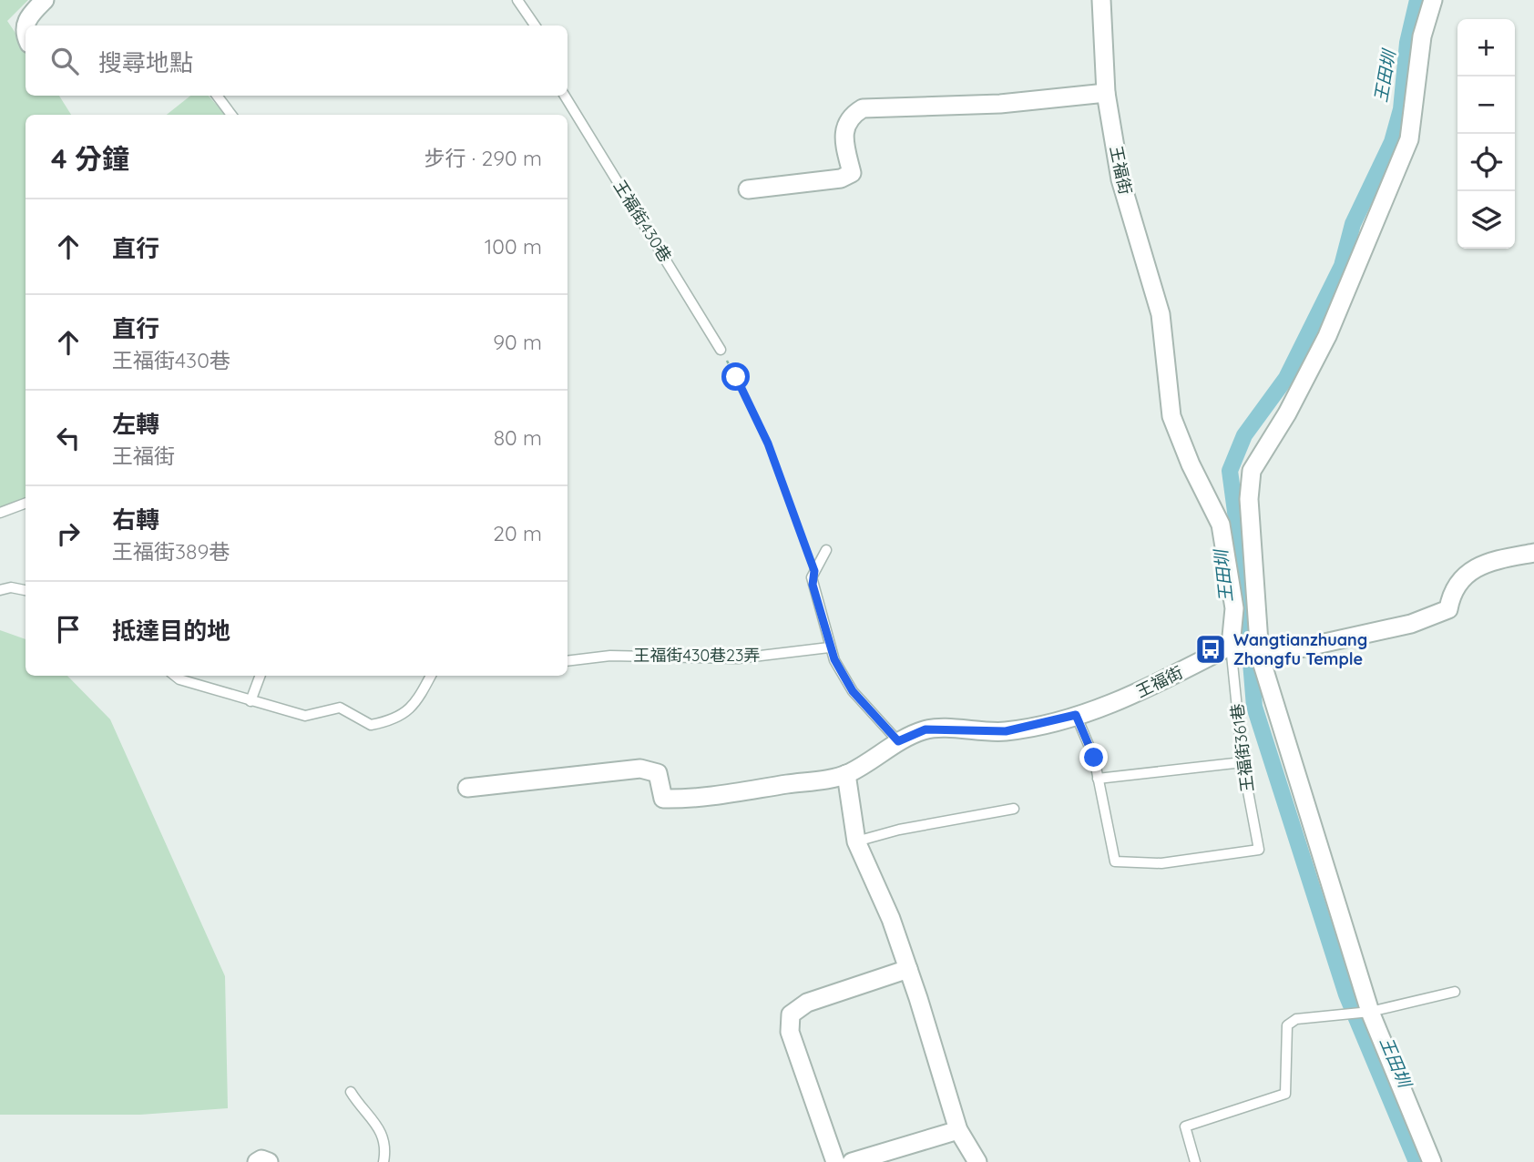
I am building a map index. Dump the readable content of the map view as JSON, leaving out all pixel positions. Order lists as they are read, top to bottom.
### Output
{
  "streets": {
    "street": ["王福街"],
    "lane": ["王福街430巷", "王福街430巷23弄", "王福街361巷"]
  },
  "crossings": [
    ["王福街", "王福街361巷"]
  ],
  "water": ["王田圳"],
  "places": {
    "bus stop": ["Wangtianzhuang Zhongfu Temple"]
  },
  "page": {
    "map_buttons": ["+", "−"],
    "search": "搜尋地點",
    "heading": ["4 分鐘", "步行 · 290 m"],
    "list": [
      ["直行", "100 m"],
      ["直行", "王福街430巷", "90 m"],
      ["左轉", "王福街", "80 m"],
      ["右轉", "王福街389巷", "20 m"],
      "抵達目的地"
    ]
  }
}
